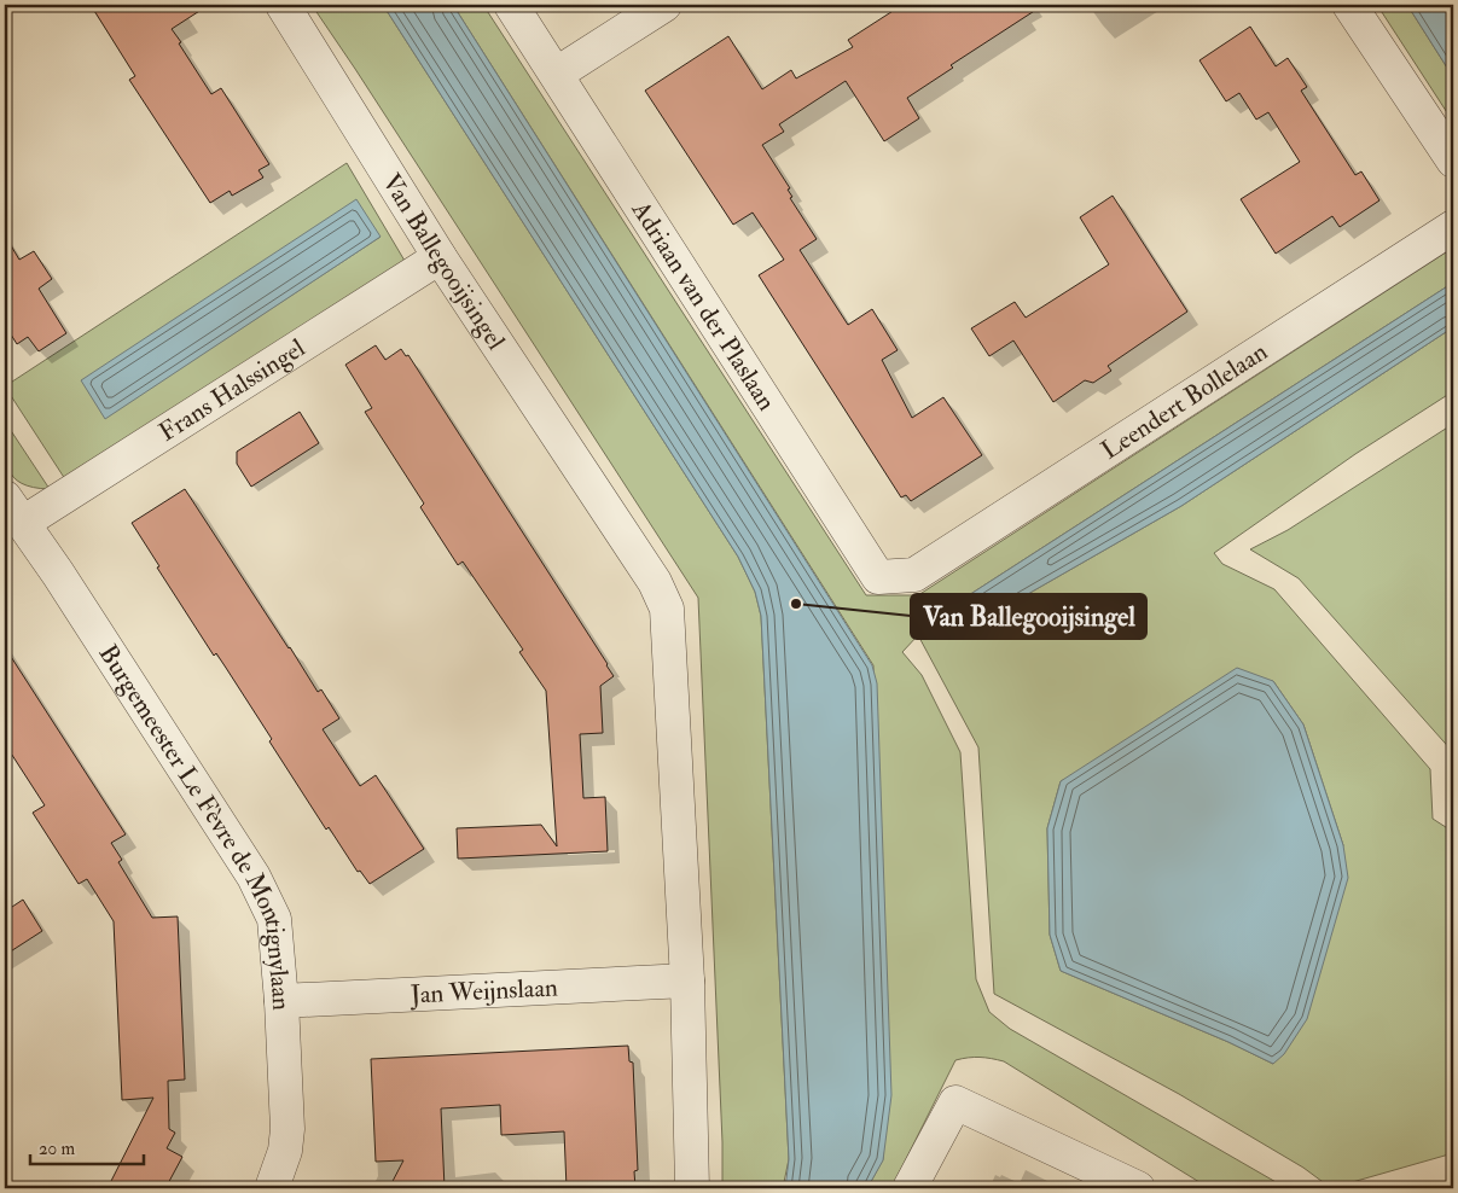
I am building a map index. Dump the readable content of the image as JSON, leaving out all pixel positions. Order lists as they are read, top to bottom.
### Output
{
  "streets": {
    "street": [
      "Van Ballegooijsingel",
      "Adriaan van der Plaslaan",
      "Frans Halssingel",
      "Leendert Bollelaan",
      "Burgemeester Le Fèvre de Montignylaan",
      "Jan Weijnslaan"
    ]
  },
  "crossings": [
    ["Van Ballegooijsingel", "Frans Halssingel"],
    ["Van Ballegooijsingel", "Jan Weijnslaan"],
    ["Adriaan van der Plaslaan", "Leendert Bollelaan"],
    ["Frans Halssingel", "Burgemeester Le Fèvre de Montignylaan"],
    ["Burgemeester Le Fèvre de Montignylaan", "Jan Weijnslaan"]
  ],
  "places": ["Van Ballegooijsingel"],
  "scale_bar": "20 m"
}
